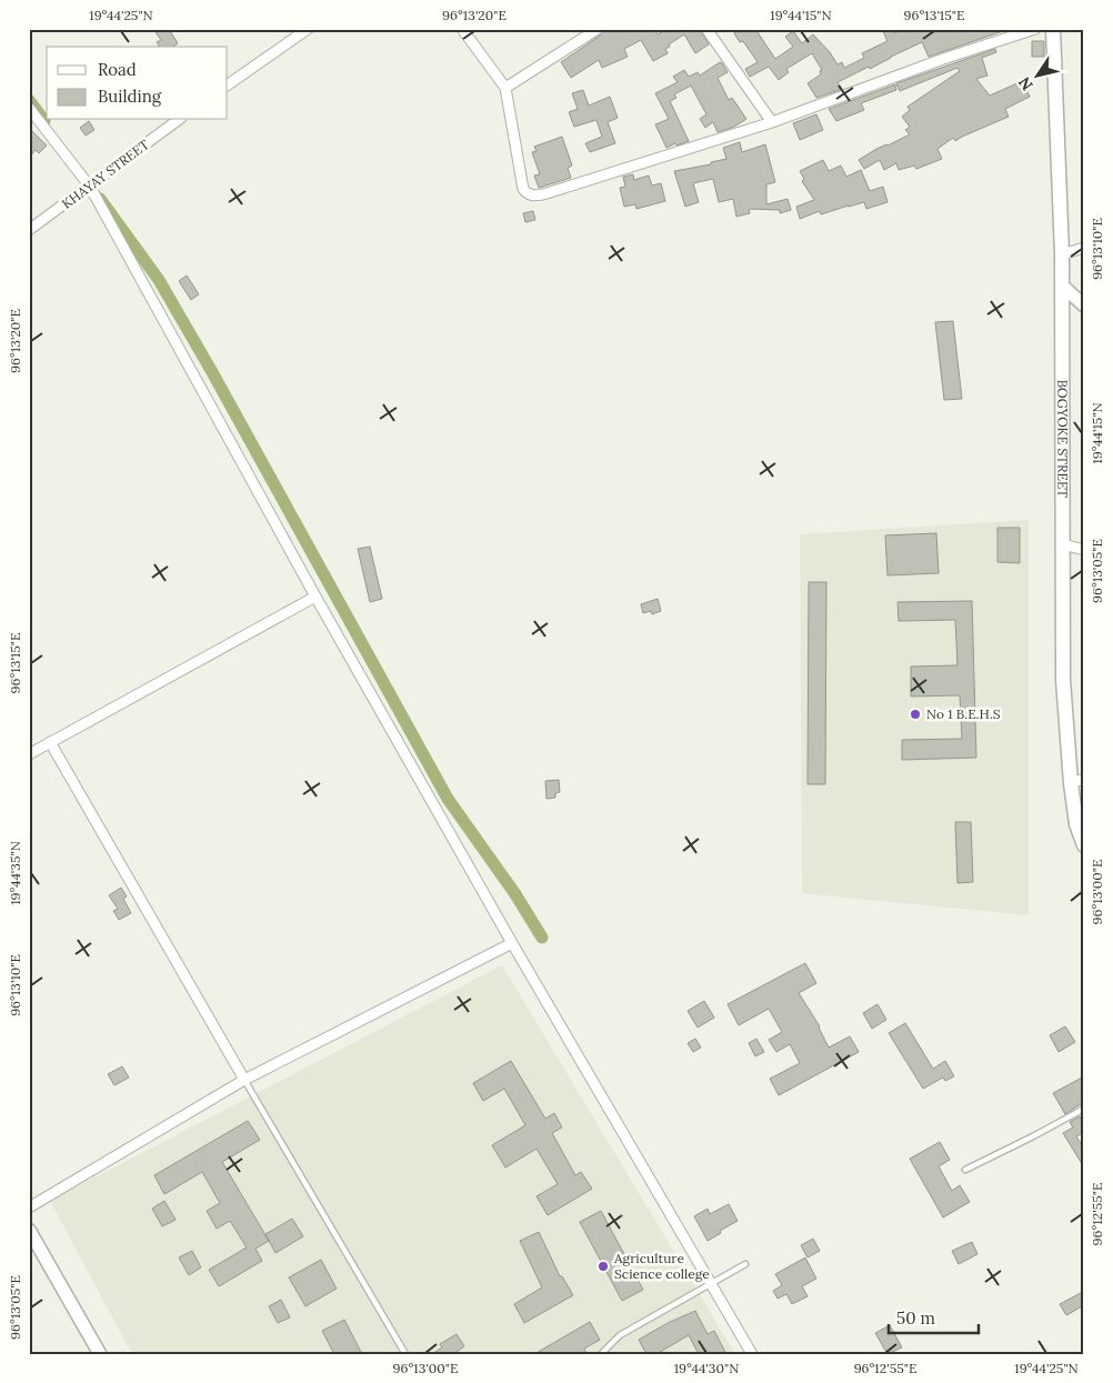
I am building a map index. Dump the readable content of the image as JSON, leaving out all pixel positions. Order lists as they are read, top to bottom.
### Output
{
  "streets": {
    "main road": ["BOGYOKE STREET"],
    "street": ["KHAYAY STREET"]
  },
  "places": ["No 1 B.E.H.S", "Agriculture Science college"],
  "legend": ["Road", "Building"],
  "scale_bar": "50 m",
  "north": "bottom left",
  "coordinates": [
    "19°44'25\"N",
    "96°13'20\"E",
    "19°44'15\"N",
    "96°13'15\"E",
    "96°13'10\"E",
    "96°13'05\"E",
    "19°44'35\"N",
    "96°13'00\"E",
    "96°12'55\"E",
    "19°44'30\"N"
  ]
}
